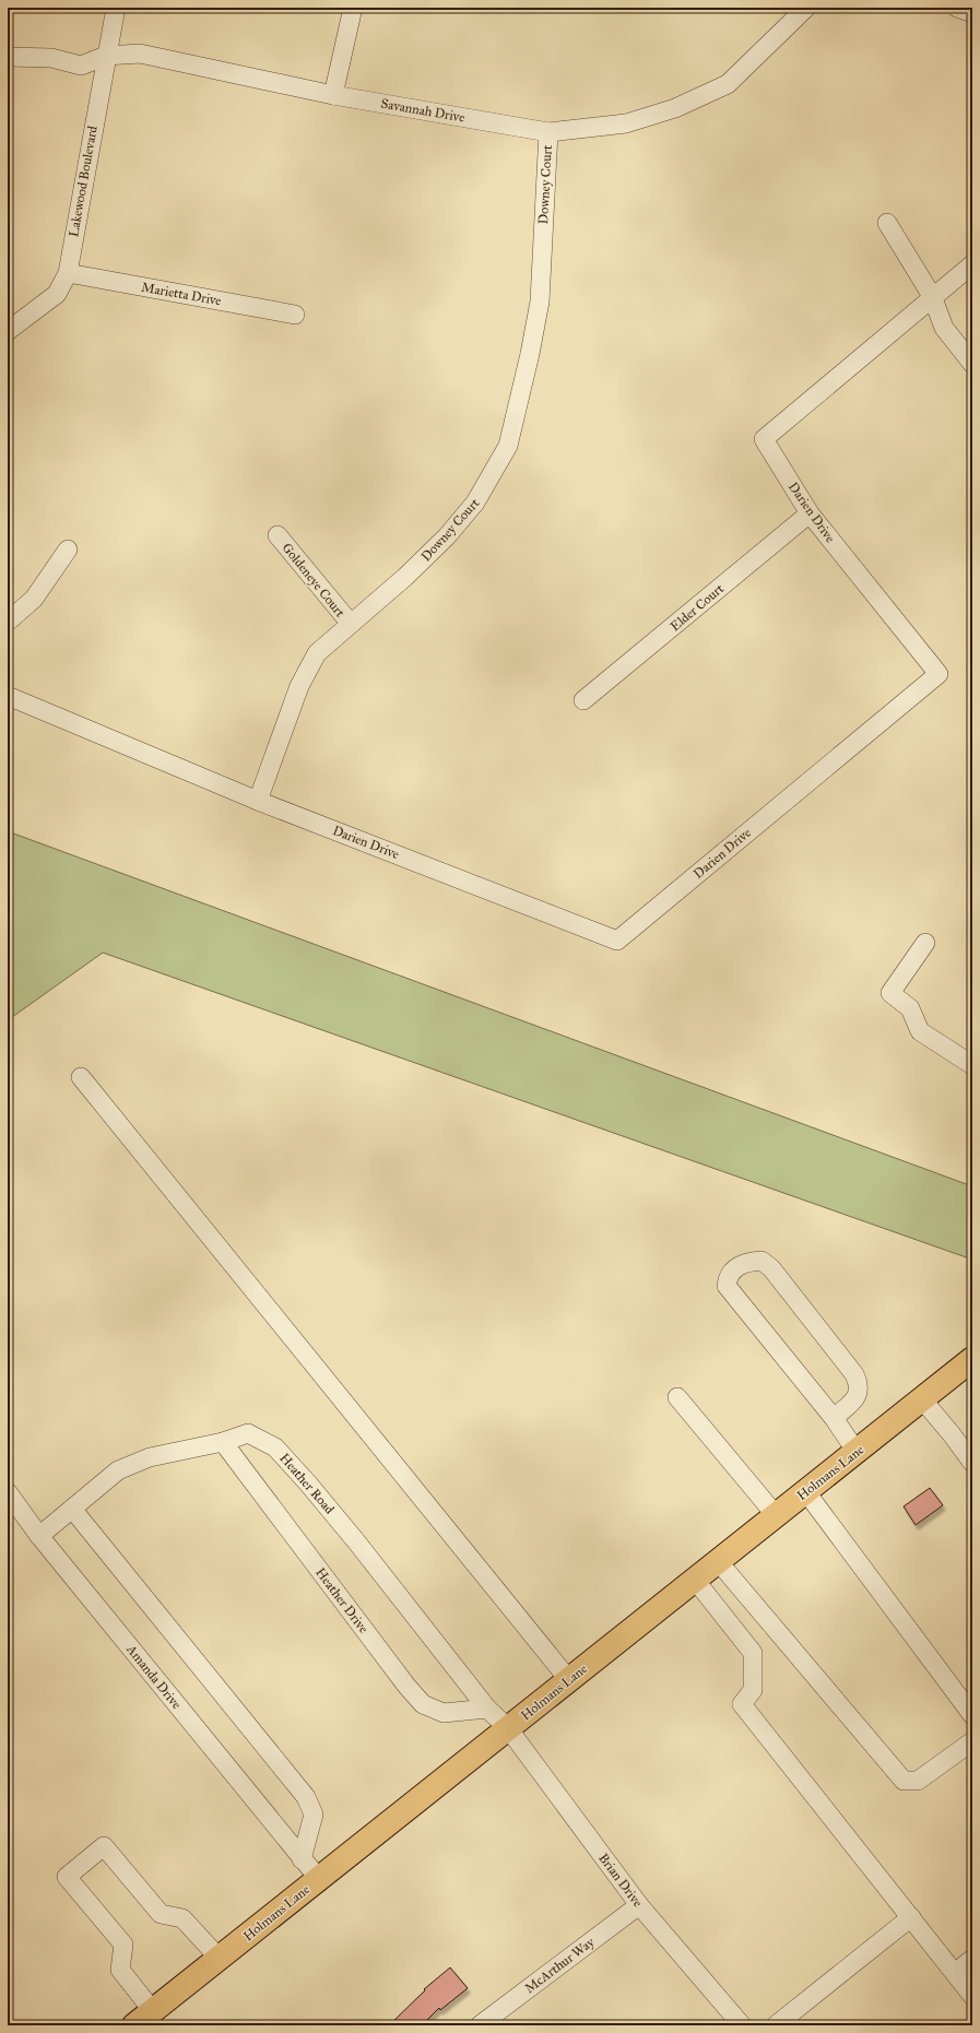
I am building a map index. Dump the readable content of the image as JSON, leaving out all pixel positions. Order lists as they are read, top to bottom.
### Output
{
  "streets": {
    "main road": ["Holmans Lane"],
    "street": [
      "Savannah Drive",
      "Lakewood Boulevard",
      "Downey Court",
      "Marietta Drive",
      "Darien Drive",
      "Goldeneye Court",
      "Elder Court",
      "Heather Road",
      "Heather Drive",
      "Amanda Drive",
      "Brian Drive",
      "McArthur Way"
    ]
  },
  "crossings": [
    ["Savannah Drive", "Lakewood Boulevard"],
    ["Savannah Drive", "Downey Court"],
    ["Lakewood Boulevard", "Marietta Drive"],
    ["Downey Court", "Darien Drive"],
    ["Downey Court", "Goldeneye Court"],
    ["Darien Drive", "Elder Court"],
    ["Holmans Lane", "Heather Road"],
    ["Holmans Lane", "Amanda Drive"],
    ["Holmans Lane", "Brian Drive"],
    ["Heather Road", "Heather Drive"],
    ["Heather Road", "Amanda Drive"],
    ["Heather Road", "Brian Drive"],
    ["Brian Drive", "McArthur Way"]
  ]
}
